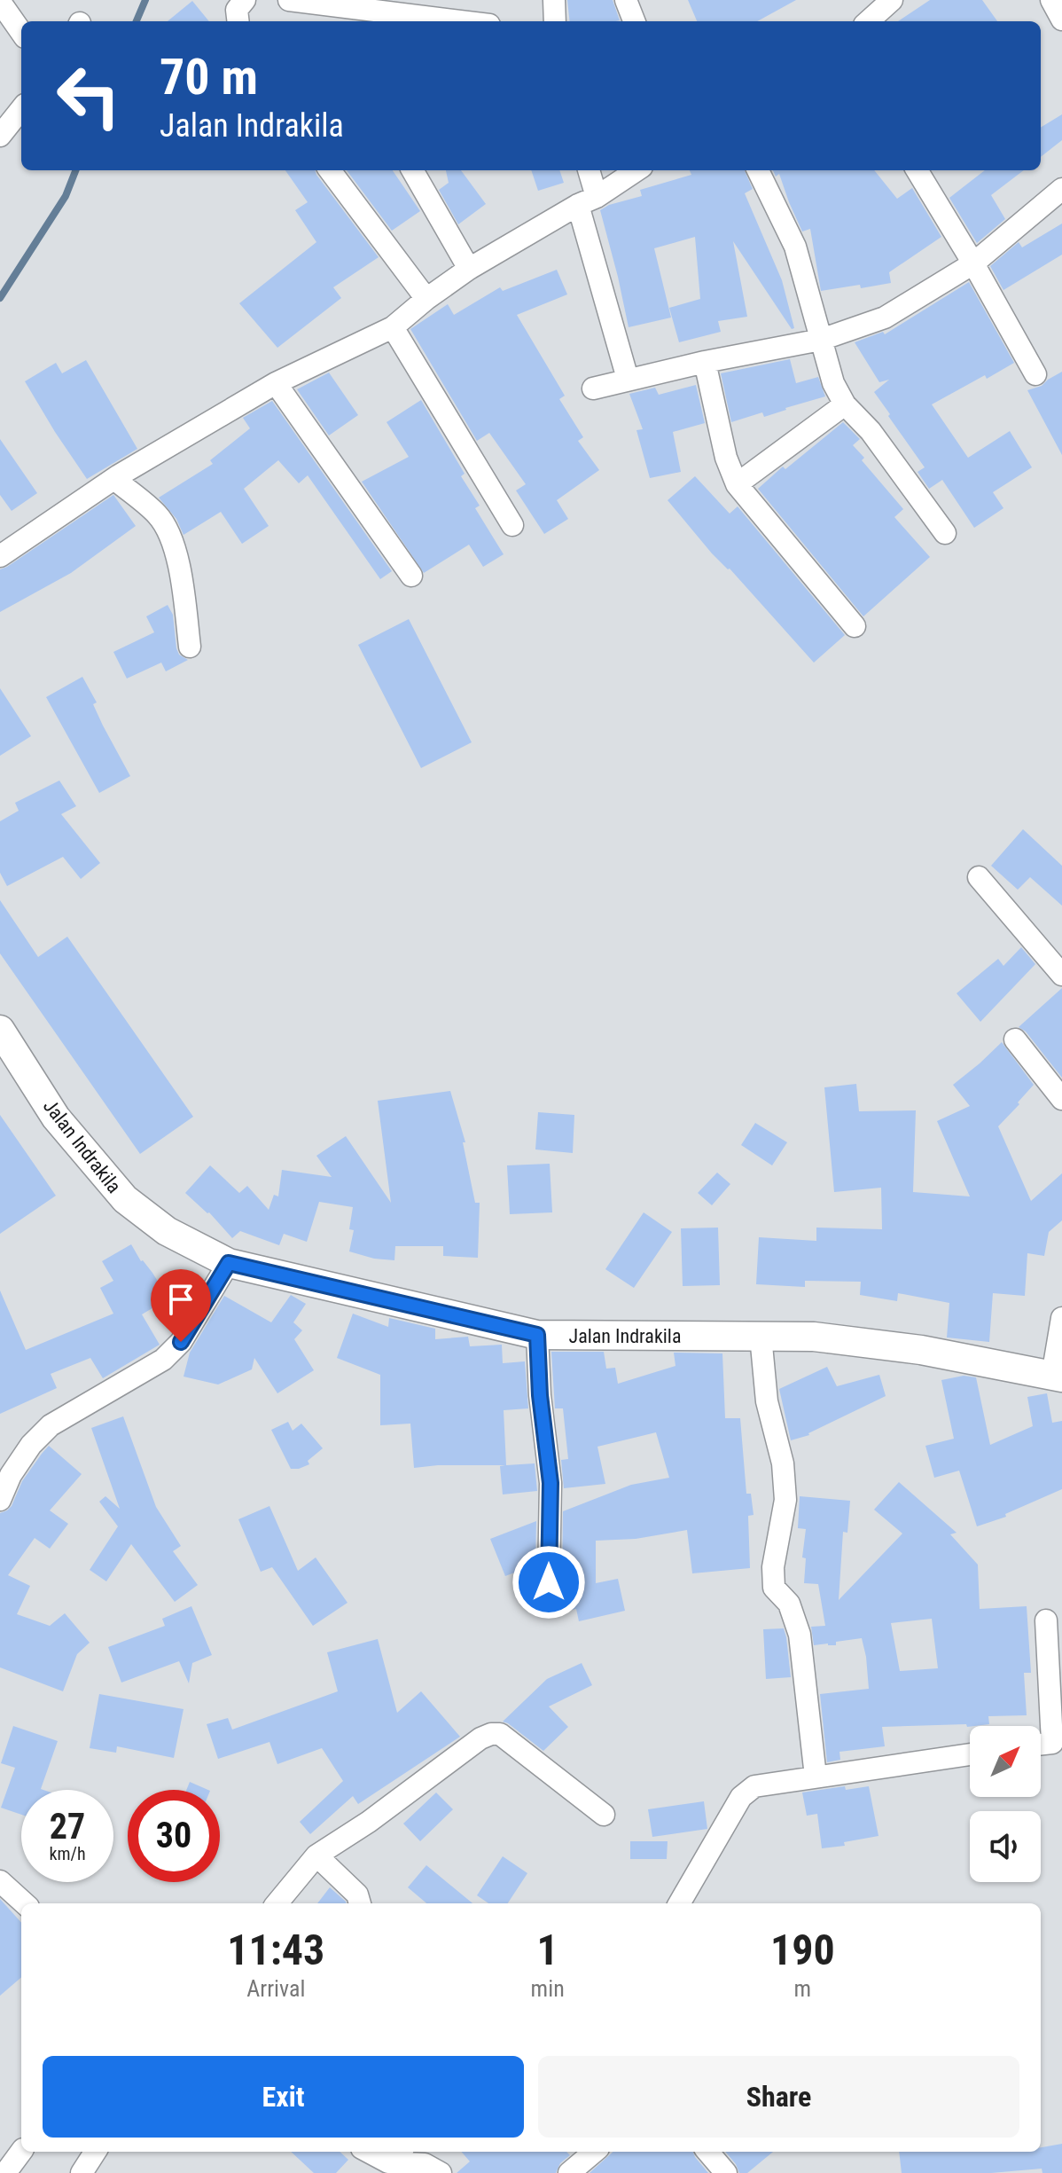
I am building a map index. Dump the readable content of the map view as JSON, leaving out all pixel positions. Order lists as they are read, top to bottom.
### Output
{
  "streets": {
    "street": ["Jalan Indrakila"]
  },
  "north": "top right",
  "page": {
    "turn": ["70 m", "Jalan Indrakila"],
    "speed": "27 km/h",
    "limit": "30",
    "eta": [
      "11:43",
      "Arrival",
      "1",
      "min",
      "190",
      "m"
    ],
    "buttons": ["Exit", "Share"]
  }
}
